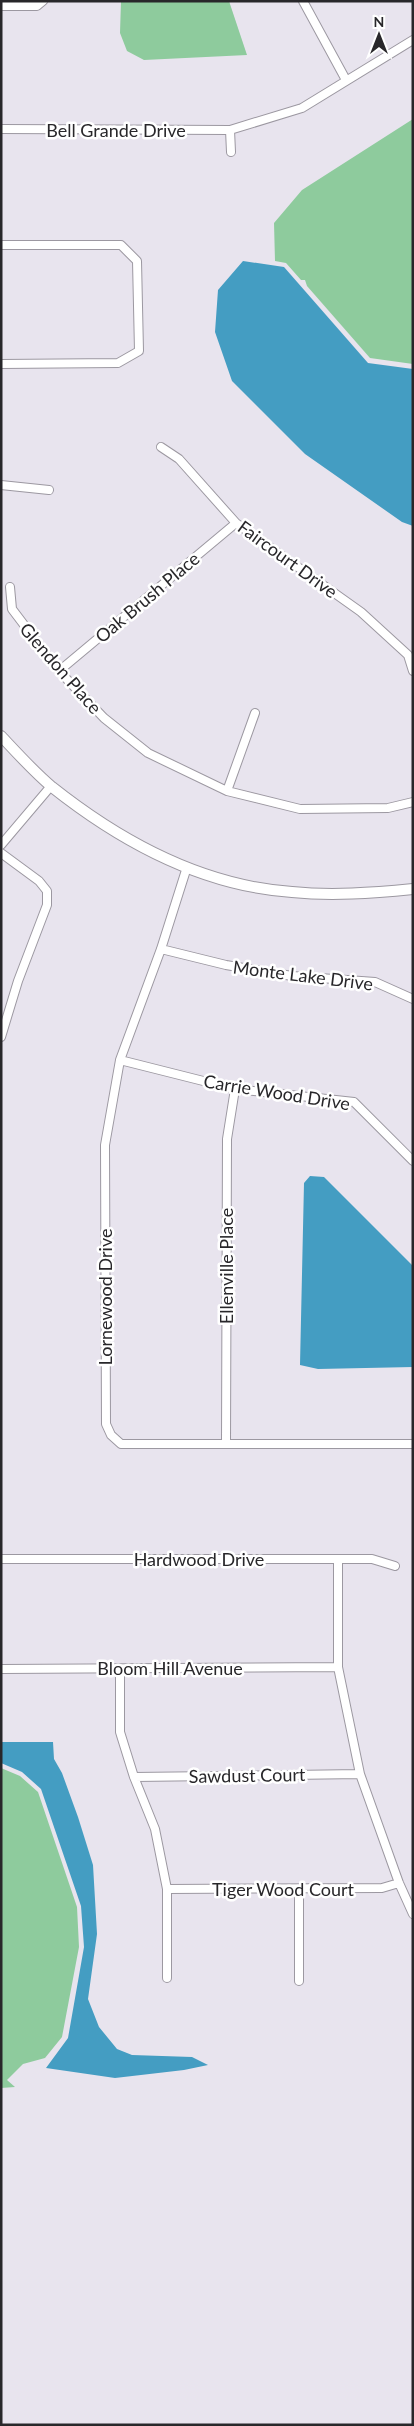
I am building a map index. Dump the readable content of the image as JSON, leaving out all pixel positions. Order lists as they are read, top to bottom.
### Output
{
  "streets": {
    "street": [
      "Bell Grande Drive",
      "Faircourt Drive",
      "Oak Brush Place",
      "Glendon Place",
      "Monte Lake Drive",
      "Carrie Wood Drive",
      "Ellenville Place",
      "Lornewood Drive",
      "Hardwood Drive",
      "Bloom Hill Avenue",
      "Sawdust Court",
      "Tiger Wood Court"
    ]
  },
  "crossings": [
    ["Faircourt Drive", "Oak Brush Place"],
    ["Oak Brush Place", "Glendon Place"],
    ["Monte Lake Drive", "Lornewood Drive"],
    ["Carrie Wood Drive", "Ellenville Place"],
    ["Carrie Wood Drive", "Lornewood Drive"],
    ["Ellenville Place", "Lornewood Drive"]
  ],
  "north": "top"
}
